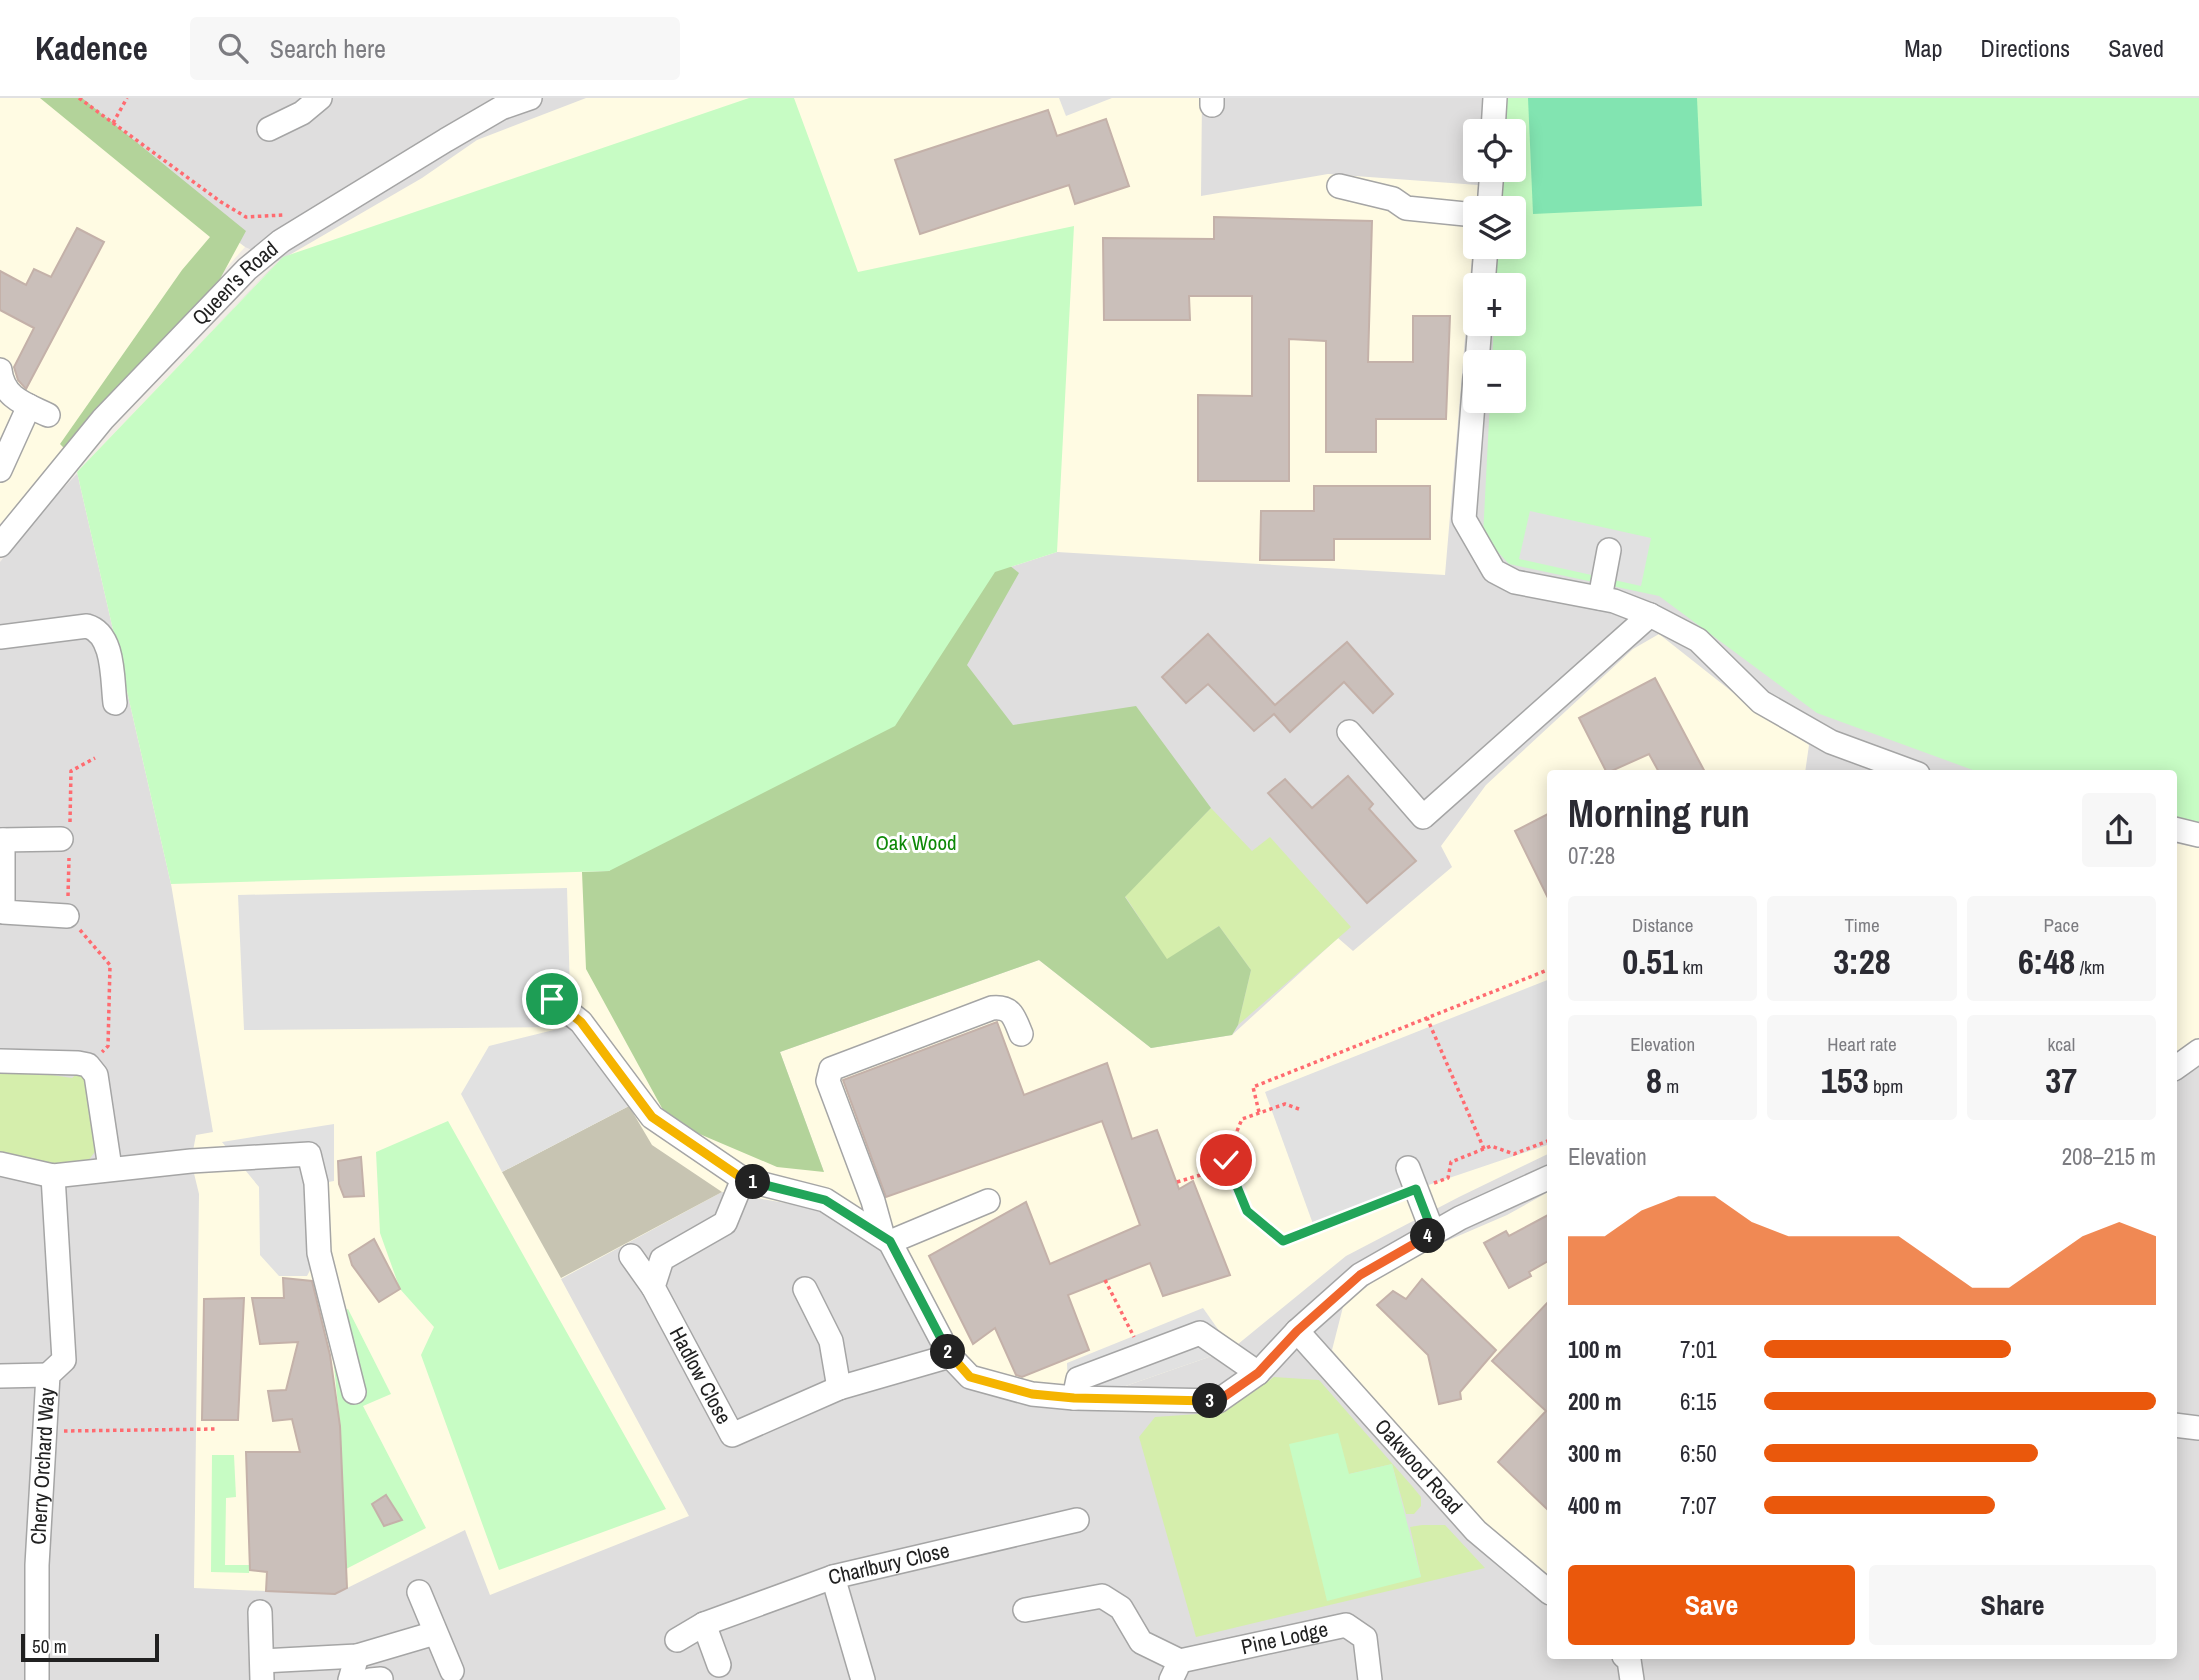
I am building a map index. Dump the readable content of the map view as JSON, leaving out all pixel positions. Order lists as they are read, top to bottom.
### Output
{
  "streets": {
    "street": [
      "Queen's Road",
      "Hadlow Close",
      "Cherry Orchard Way",
      "Oakwood Road",
      "Charlbury Close",
      "Pine Lodge"
    ]
  },
  "parks": ["Oak Wood"],
  "scale_bar": "50 m",
  "page": {
    "header": "Kadence",
    "search": "Search here",
    "nav": ["Map", "Directions", "Saved"],
    "map_buttons": ["+", "−"],
    "heading": ["Morning run", "07:28"],
    "stats": [
      ["Distance", "0.51 km"],
      ["Time", "3:28"],
      ["Pace", "6:48 /km"],
      ["Elevation", "8 m"],
      ["Heart rate", "153 bpm"],
      ["kcal", "37"]
    ],
    "chart": ["Elevation", "208–215 m"],
    "pins": [
      "1",
      "4",
      "2",
      "3"
    ],
    "list": [
      {
        "name": "100 m",
        "note": "7:01"
      },
      {
        "name": "200 m",
        "note": "6:15"
      },
      {
        "name": "300 m",
        "note": "6:50"
      },
      {
        "name": "400 m",
        "note": "7:07"
      }
    ],
    "buttons": ["Save", "Share"],
    "scale": "50 m"
  }
}
